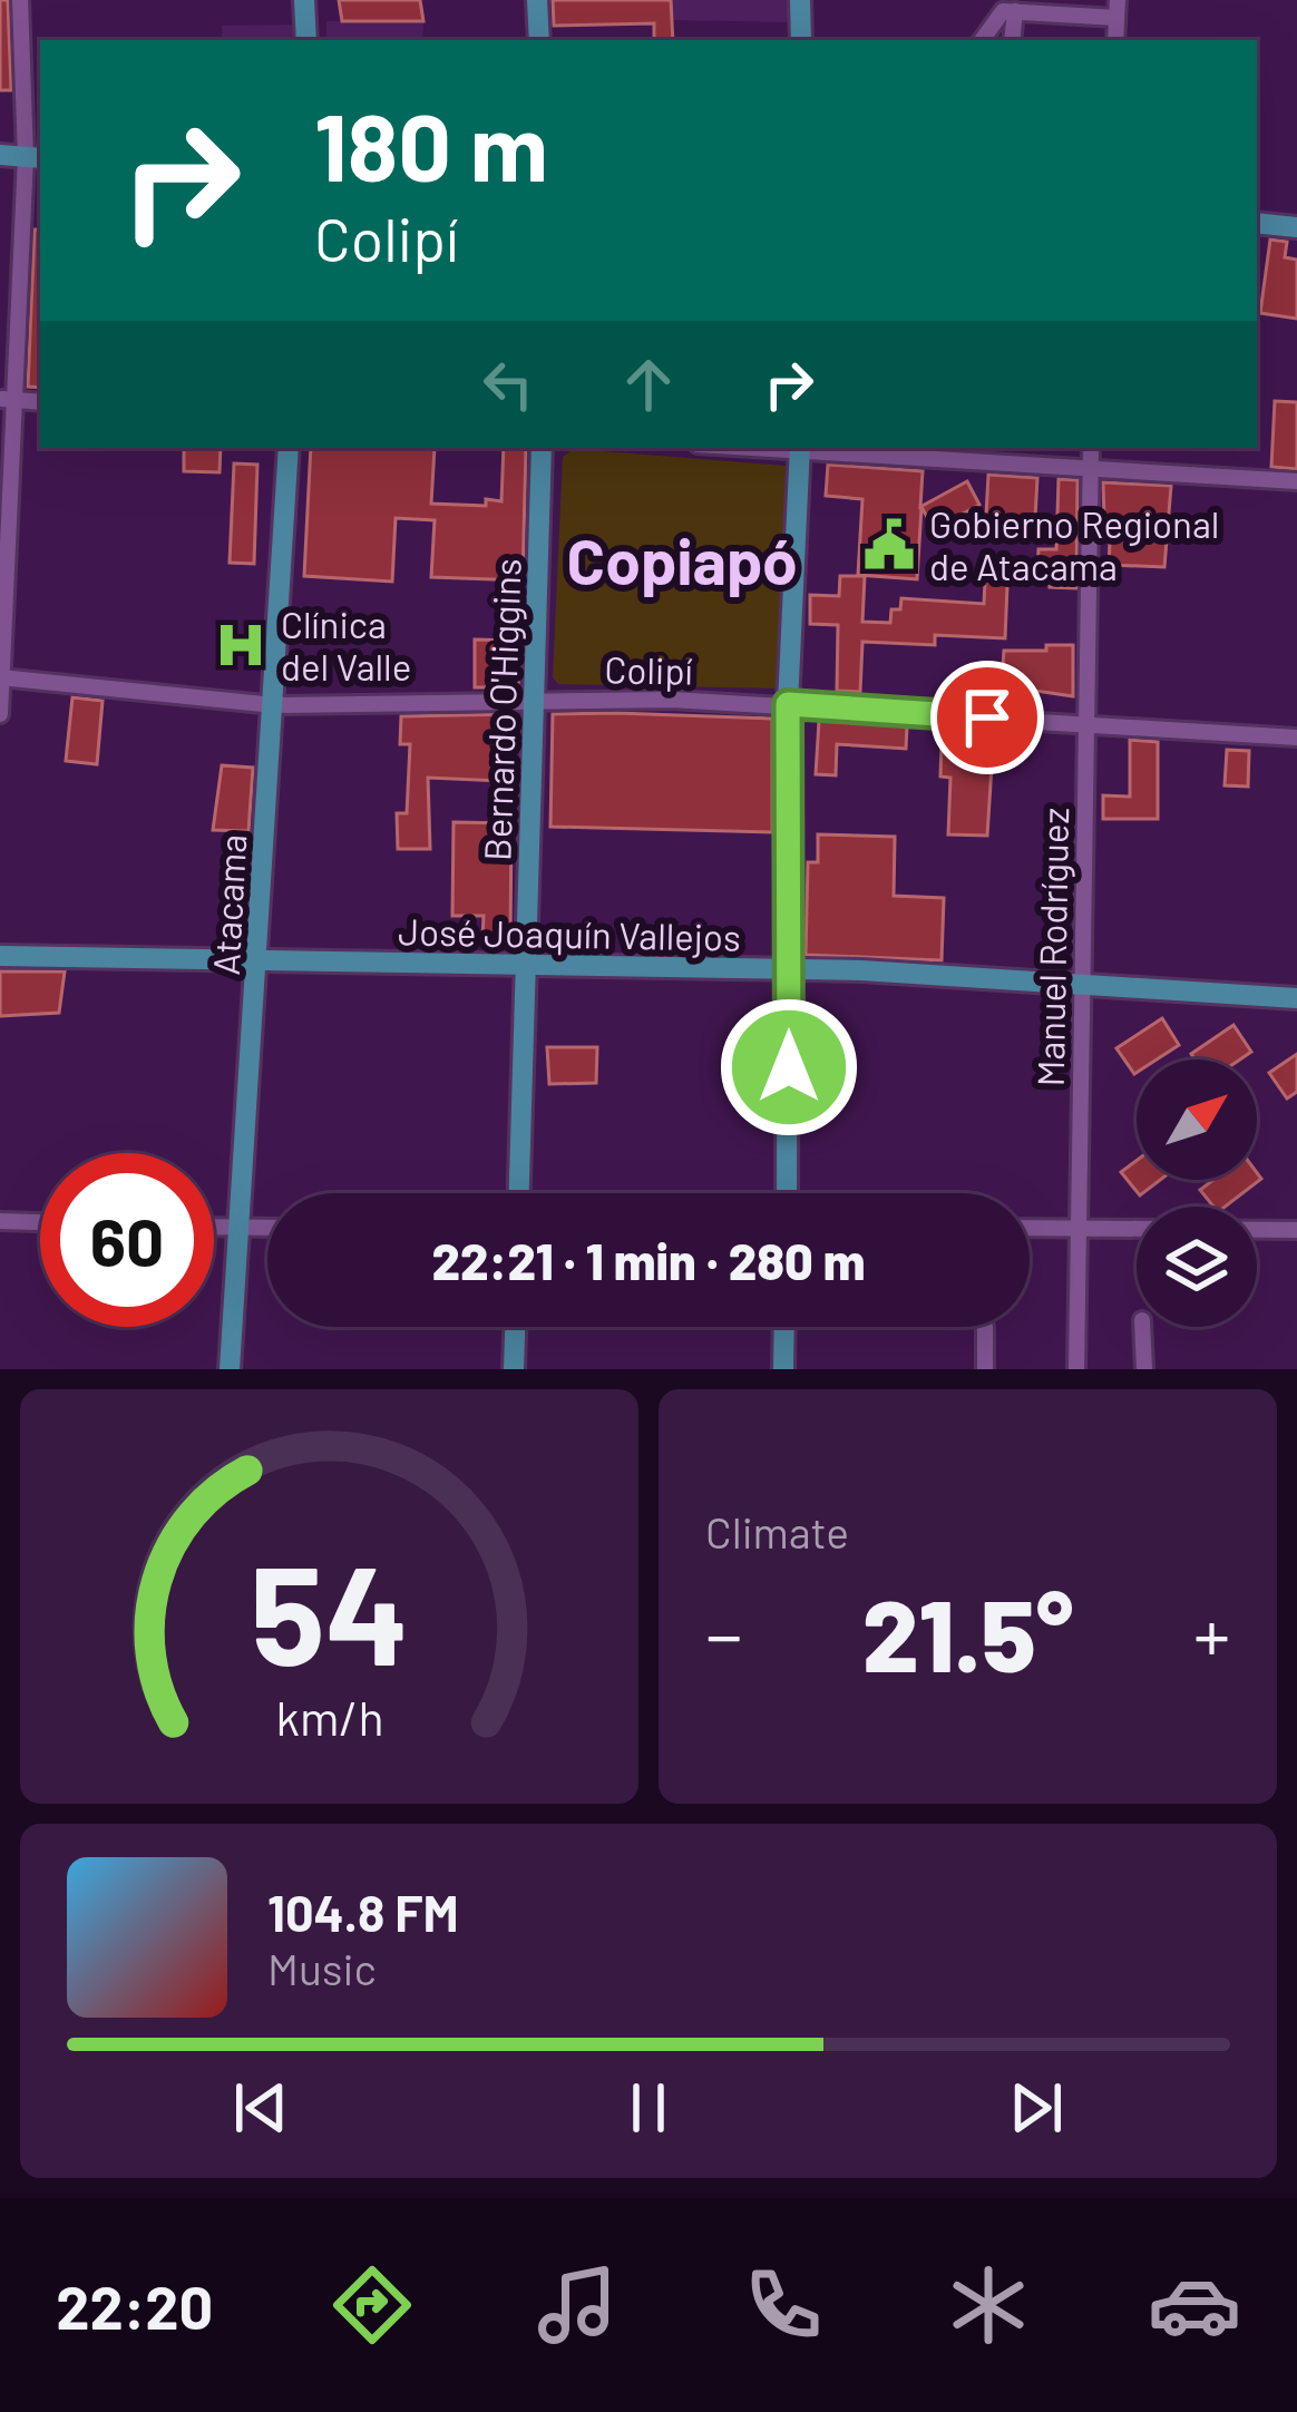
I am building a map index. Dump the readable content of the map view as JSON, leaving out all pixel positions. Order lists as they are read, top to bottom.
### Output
{
  "streets": {
    "main road": ["Bernardo O'Higgins", "Atacama", "José Joaquín Vallejos"],
    "street": ["Colipí", "Manuel Rodríguez"]
  },
  "crossings": [
    ["Colipí", "Bernardo O'Higgins"],
    ["Colipí", "Atacama"],
    ["Colipí", "Manuel Rodríguez"],
    ["Bernardo O'Higgins", "José Joaquín Vallejos"],
    ["Atacama", "José Joaquín Vallejos"],
    ["José Joaquín Vallejos", "Manuel Rodríguez"]
  ],
  "districts": ["Copiapó"],
  "places": {
    "public building": ["Gobierno Regional de Atacama"],
    "hospital": ["Clínica del Valle"]
  },
  "north": "top right",
  "page": {
    "turn": ["180 m", "Colipí"],
    "limit": "60",
    "trip": "22:21 · 1 min · 280 m",
    "tile": "Climate",
    "heat": ["−", "21.5°", "+"],
    "song": ["104.8 FM", "Music"],
    "tabs": "22:20",
    "gauge": ["54", "km/h"]
  }
}
